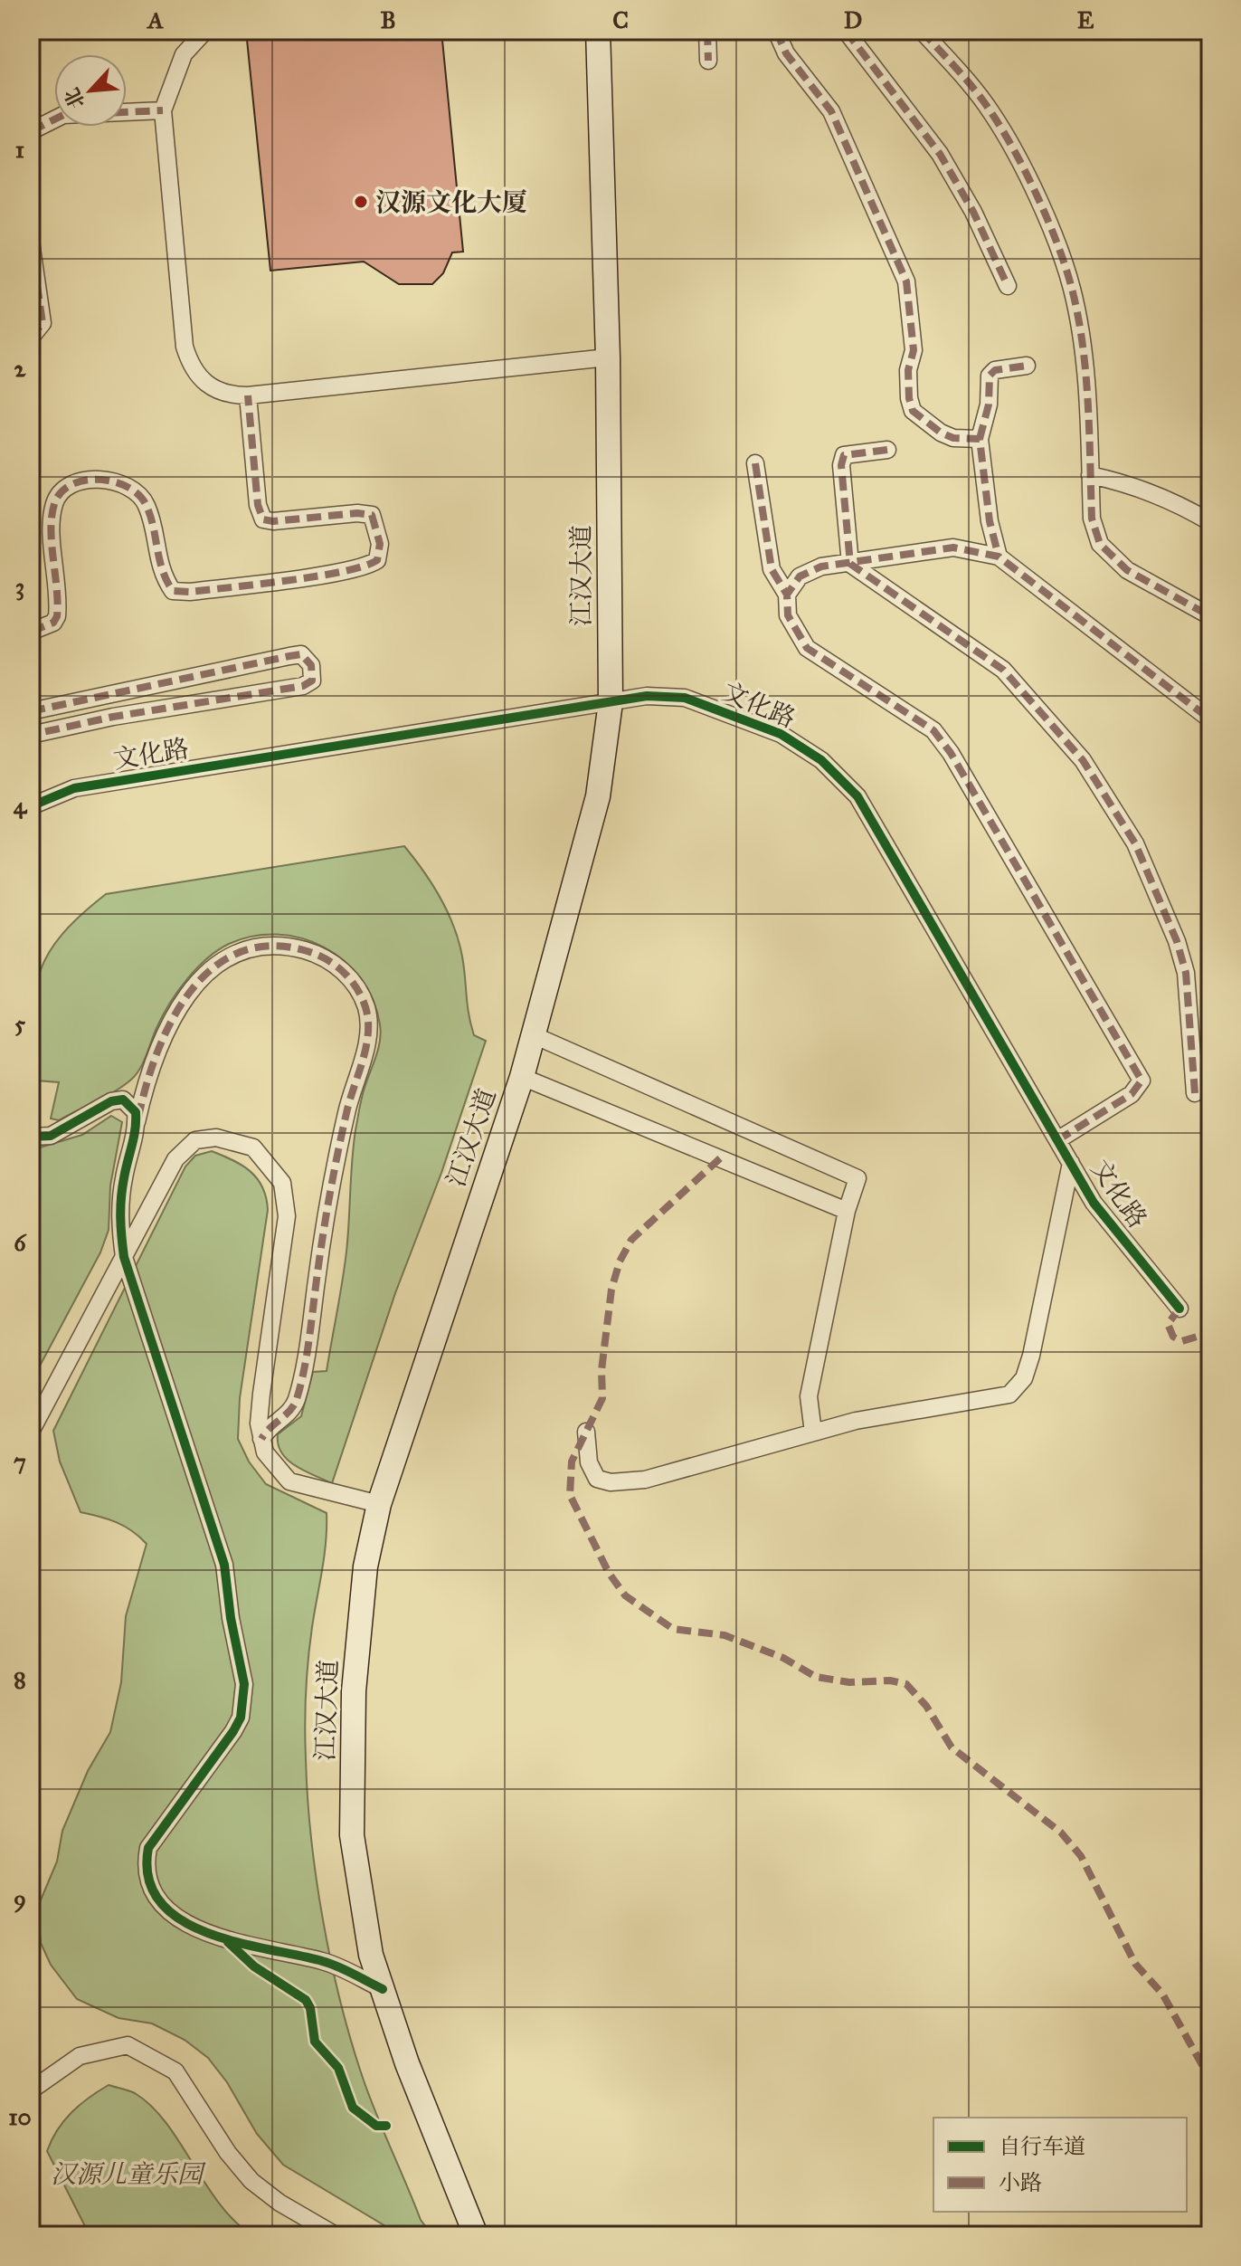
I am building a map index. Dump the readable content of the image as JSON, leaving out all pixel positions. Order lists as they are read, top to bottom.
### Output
{
  "streets": {
    "main road": ["江汉大道"],
    "street": ["文化路"]
  },
  "crossings": [
    ["江汉大道", "文化路"]
  ],
  "parks": ["汉源儿童乐园"],
  "places": ["汉源文化大厦"],
  "legend": ["自行车道", "小路"],
  "north": "bottom left",
  "grid": {
    "columns": [
      "A",
      "B",
      "C",
      "D",
      "E"
    ],
    "rows": [
      "1",
      "2",
      "3",
      "4",
      "5",
      "6",
      "7",
      "8",
      "9",
      "10"
    ]
  }
}
